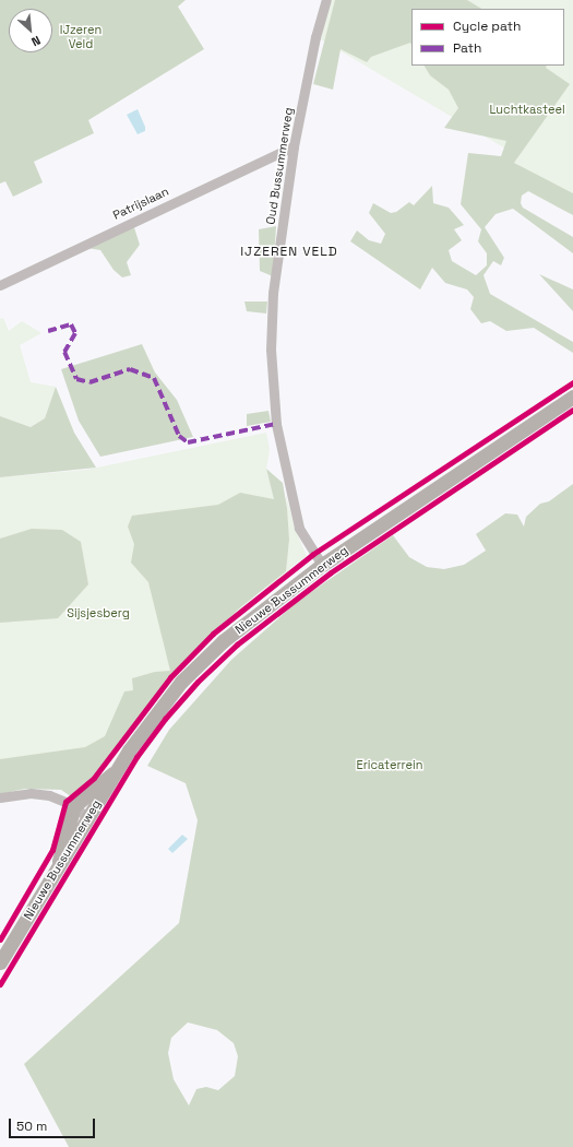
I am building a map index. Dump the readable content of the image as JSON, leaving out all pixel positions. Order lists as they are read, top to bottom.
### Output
{
  "streets": {
    "main road": ["Nieuwe Bussummerweg"],
    "street": ["Oud Bussummerweg", "Patrijslaan"]
  },
  "crossings": [
    ["Oud Bussummerweg", "Patrijslaan"],
    ["Oud Bussummerweg", "Nieuwe Bussummerweg"]
  ],
  "districts": ["IJZEREN VELD"],
  "parks": [
    "IJzeren Veld",
    "Luchtkasteel",
    "Sijsjesberg",
    "Ericaterrein"
  ],
  "legend": ["Cycle path", "Path"],
  "scale_bar": "50 m",
  "north": "bottom right"
}
